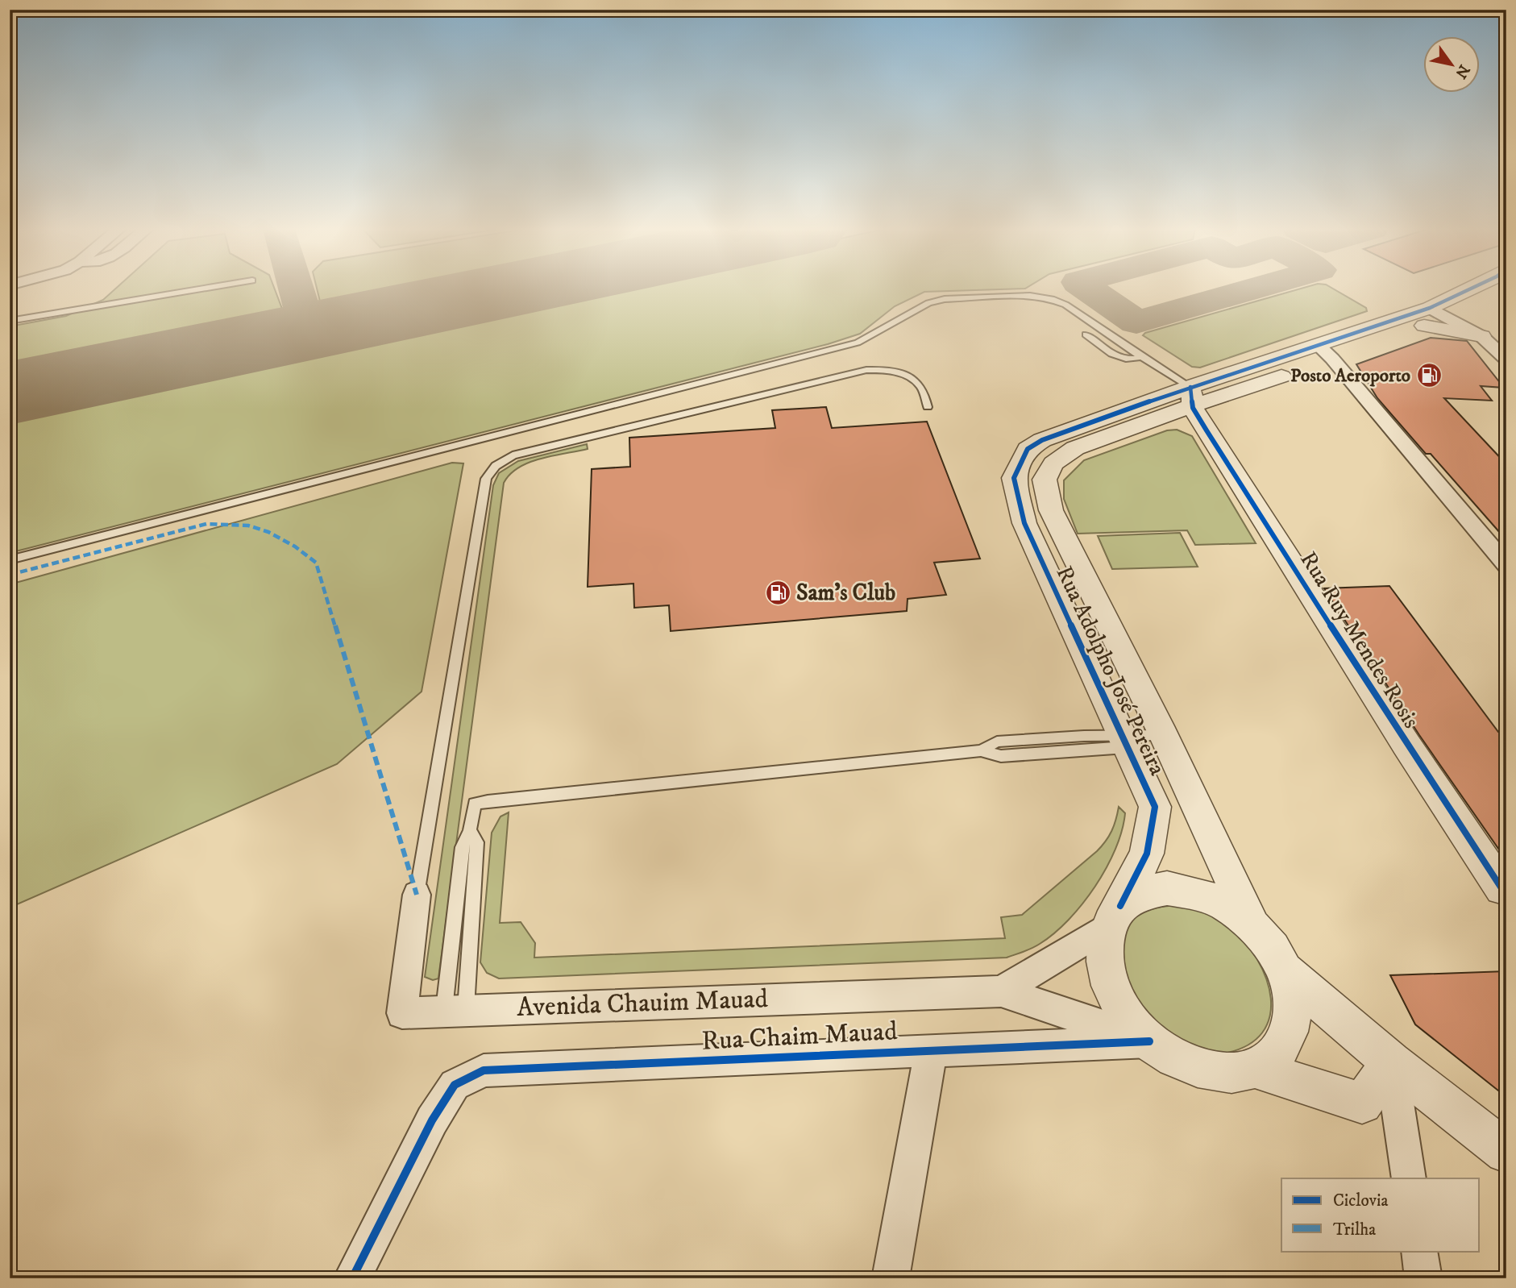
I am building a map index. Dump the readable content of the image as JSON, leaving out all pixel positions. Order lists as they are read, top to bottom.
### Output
{
  "streets": {
    "street": [
      "Rua Ruy Mendes Rosis",
      "Rua Adolpho José Pereira",
      "Avenida Chauim Mauad",
      "Rua Chaim Mauad"
    ]
  },
  "crossings": [
    ["Rua Ruy Mendes Rosis", "Rua Adolpho José Pereira"],
    ["Rua Adolpho José Pereira", "Avenida Chauim Mauad"],
    ["Rua Adolpho José Pereira", "Rua Chaim Mauad"],
    ["Avenida Chauim Mauad", "Rua Chaim Mauad"]
  ],
  "places": {
    "fuel station": ["Posto Aeroporto", "Sam's Club"]
  },
  "legend": ["Ciclovia", "Trilha"],
  "north": "bottom right"
}
